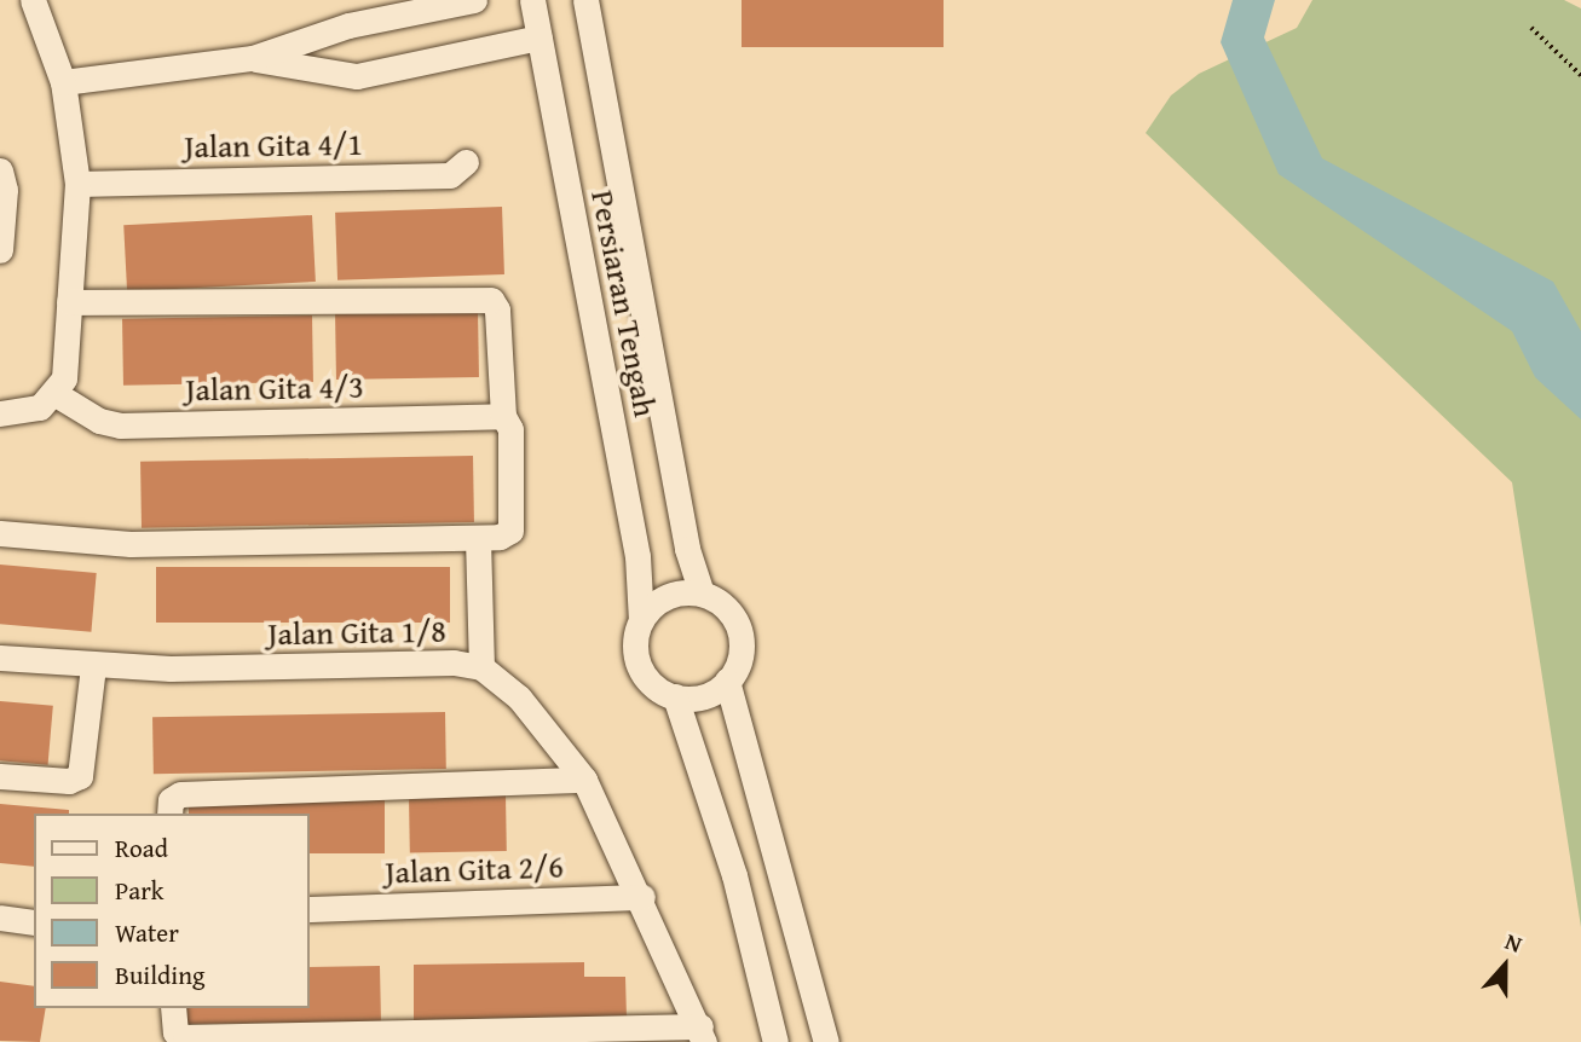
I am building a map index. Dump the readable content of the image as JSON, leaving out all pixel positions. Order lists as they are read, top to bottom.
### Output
{
  "streets": {
    "street": [
      "Jalan Gita 4/1",
      "Persiaran Tengah",
      "Jalan Gita 4/3",
      "Jalan Gita 1/8",
      "Jalan Gita 2/6"
    ]
  },
  "crossings": [
    ["Jalan Gita 1/8", "Jalan Gita 2/6"]
  ],
  "legend": [
    "Road",
    "Park",
    "Water",
    "Building"
  ],
  "north": "top"
}
